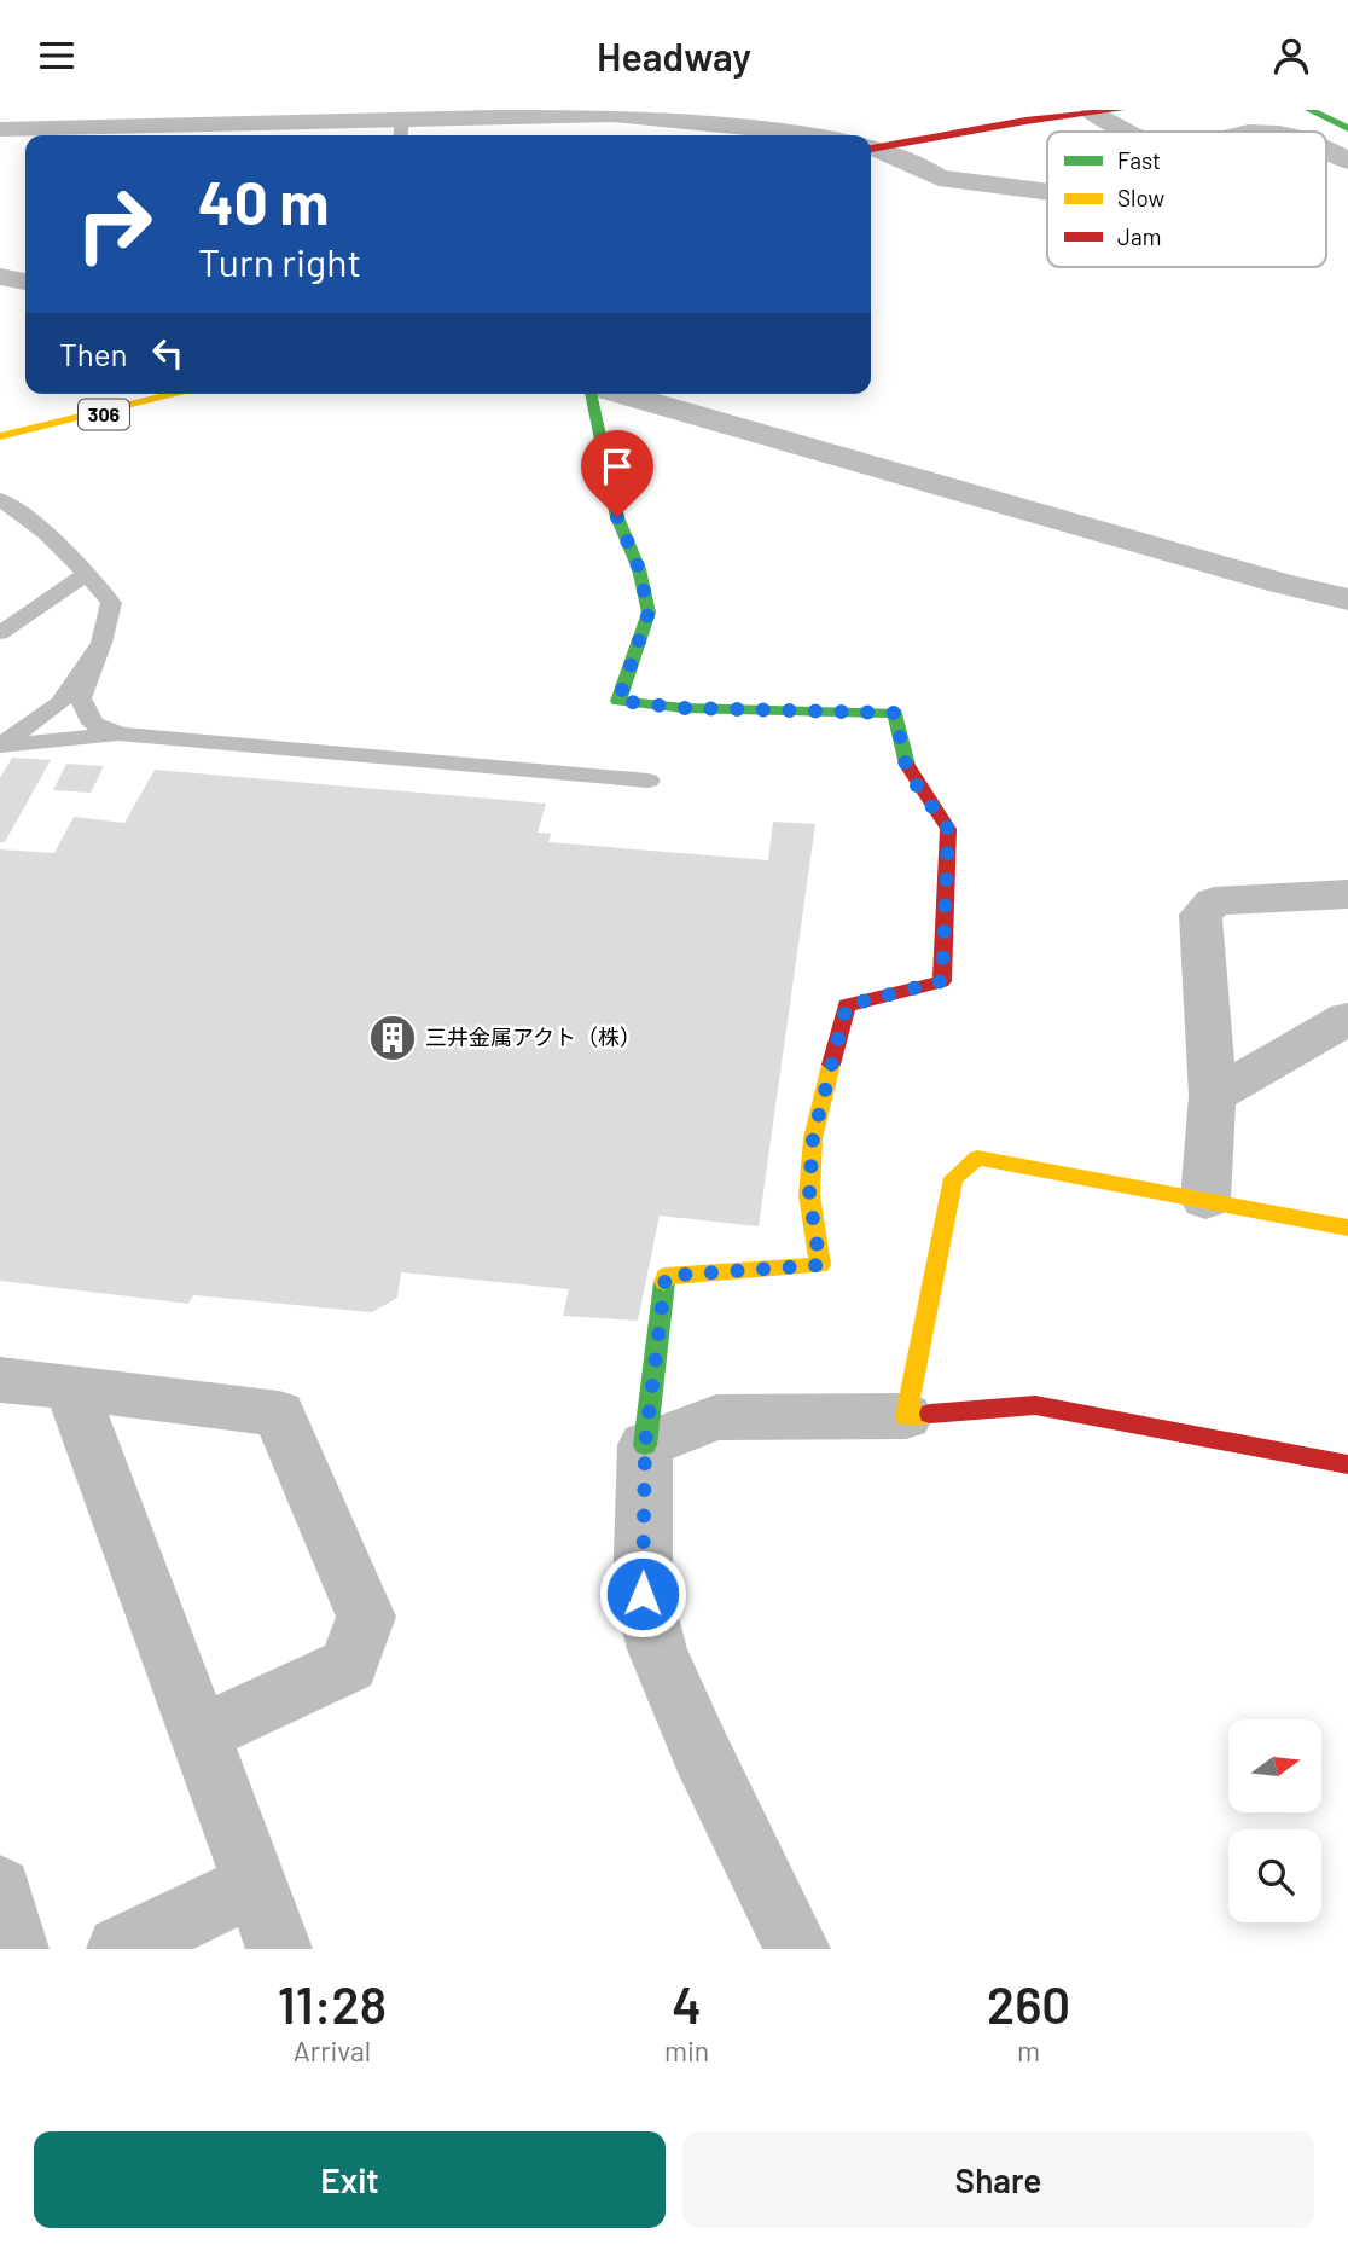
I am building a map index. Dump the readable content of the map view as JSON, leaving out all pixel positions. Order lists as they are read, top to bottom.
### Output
{
  "streets": {
    "main road": ["306"]
  },
  "places": {
    "building": ["三井金属アクト（株）"]
  },
  "legend": ["Fast", "Slow", "Jam"],
  "north": "right",
  "page": {
    "header": "Headway",
    "turn": ["40 m", "Turn right"],
    "then": "Then",
    "eta": [
      "11:28",
      "Arrival",
      "4",
      "min",
      "260",
      "m"
    ],
    "buttons": ["Exit", "Share"]
  }
}
